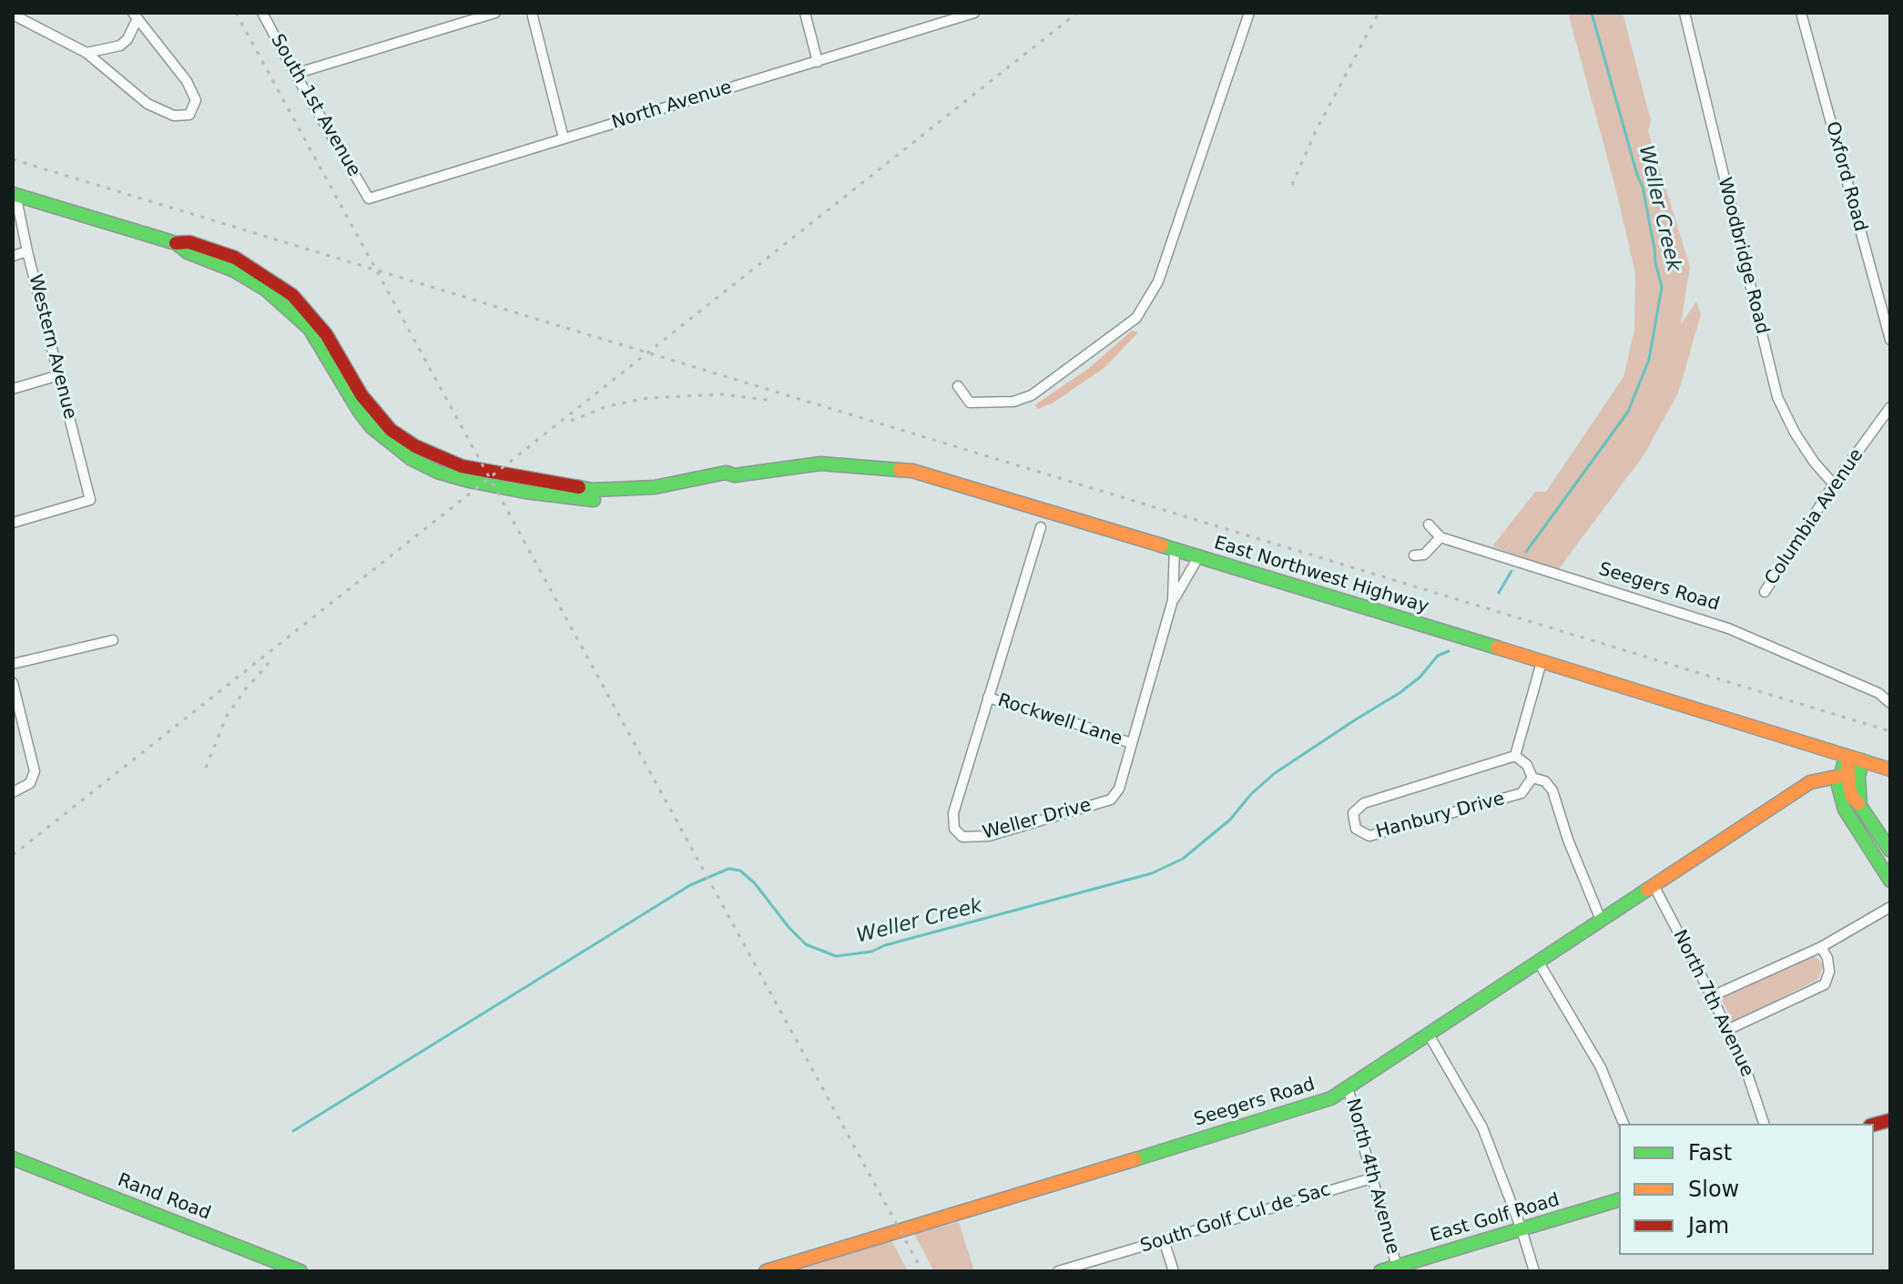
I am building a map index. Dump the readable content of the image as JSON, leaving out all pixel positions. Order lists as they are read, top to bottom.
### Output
{
  "streets": {
    "main road": [
      "East Northwest Highway",
      "Seegers Road",
      "Rand Road",
      "East Golf Road"
    ],
    "street": [
      "South 1st Avenue",
      "North Avenue",
      "Oxford Road",
      "Woodbridge Road",
      "Western Avenue",
      "Columbia Avenue",
      "Rockwell Lane",
      "Hanbury Drive",
      "Weller Drive",
      "North 7th Avenue",
      "North 4th Avenue",
      "South Golf Cul de Sac"
    ]
  },
  "crossings": [
    ["South 1st Avenue", "North Avenue"],
    ["Woodbridge Road", "Columbia Avenue"],
    ["Western Avenue", "East Northwest Highway"],
    ["Seegers Road", "North 7th Avenue"],
    ["Seegers Road", "North 4th Avenue"],
    ["Rockwell Lane", "Weller Drive"],
    ["North 4th Avenue", "South Golf Cul de Sac"],
    ["North 4th Avenue", "East Golf Road"]
  ],
  "water": ["Weller Creek"],
  "legend": ["Fast", "Slow", "Jam"]
}
